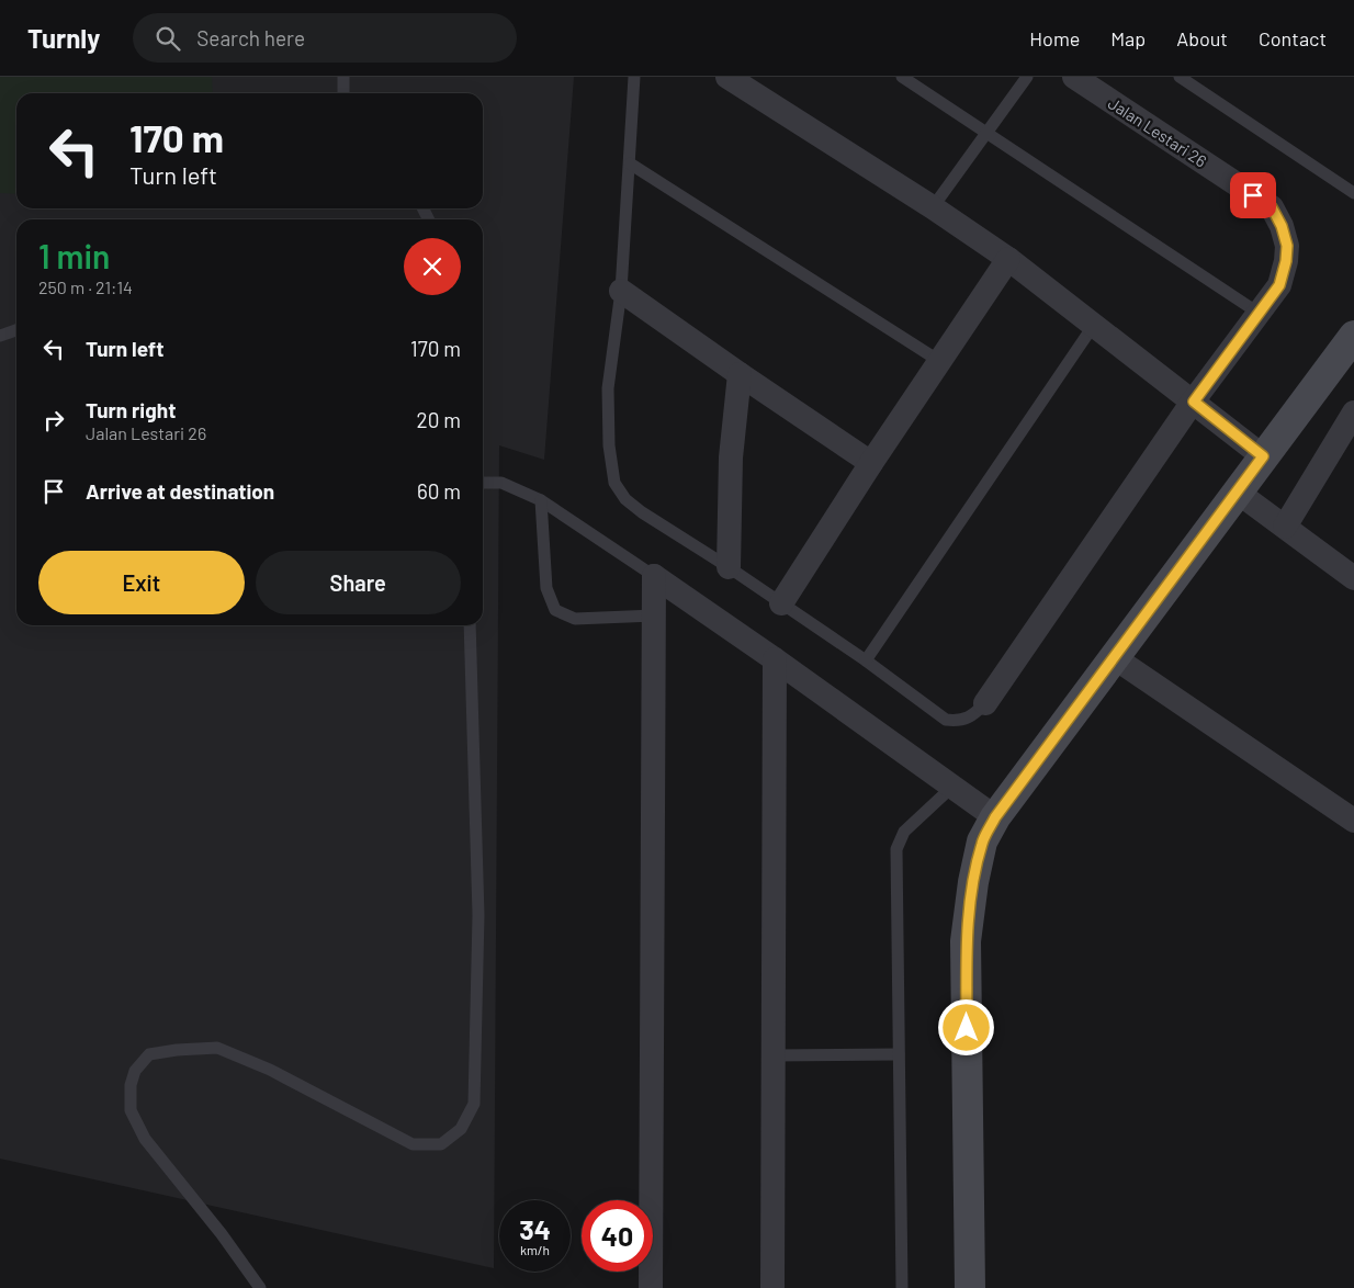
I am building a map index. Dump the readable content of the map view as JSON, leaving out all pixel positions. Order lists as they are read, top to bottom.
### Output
{
  "streets": {
    "street": ["Jalan Lestari 26"]
  },
  "page": {
    "header": "Turnly",
    "search": "Search here",
    "nav": [
      "Home",
      "Map",
      "About",
      "Contact"
    ],
    "turn": ["170 m", "Turn left"],
    "heading": ["1 min", "250 m · 21:14"],
    "list": [
      {
        "name": "Turn left",
        "value": "170 m"
      },
      {
        "name": "Turn right",
        "note": "Jalan Lestari 26",
        "value": "20 m"
      },
      {
        "name": "Arrive at destination",
        "value": "60 m"
      }
    ],
    "buttons": ["Exit", "Share"],
    "speed": "34 km/h",
    "limit": "40"
  }
}
